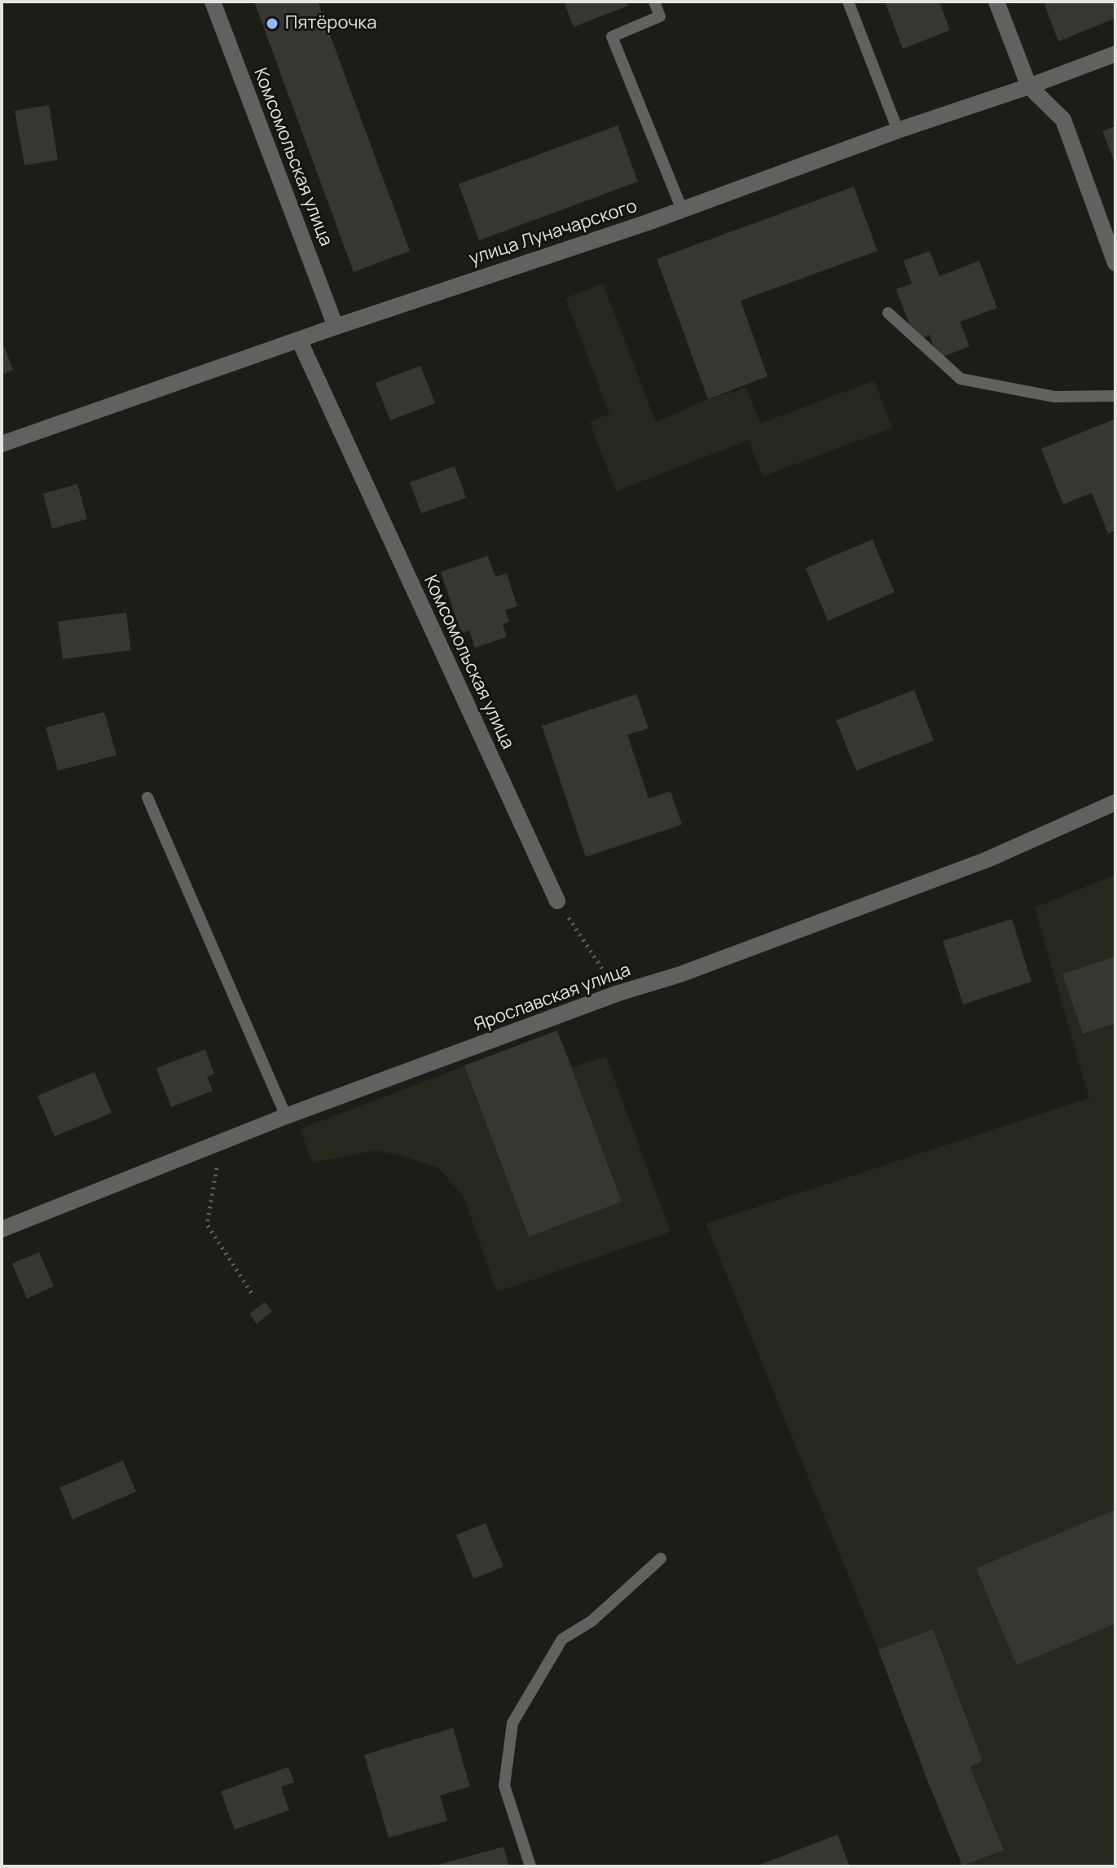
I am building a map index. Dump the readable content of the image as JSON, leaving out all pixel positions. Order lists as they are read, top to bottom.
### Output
{
  "streets": {
    "street": ["Комсомольская улица", "улица Луначарского", "Ярославская улица"]
  },
  "crossings": [
    ["Комсомольская улица", "улица Луначарского"]
  ],
  "places": ["Пятёрочка"]
}
